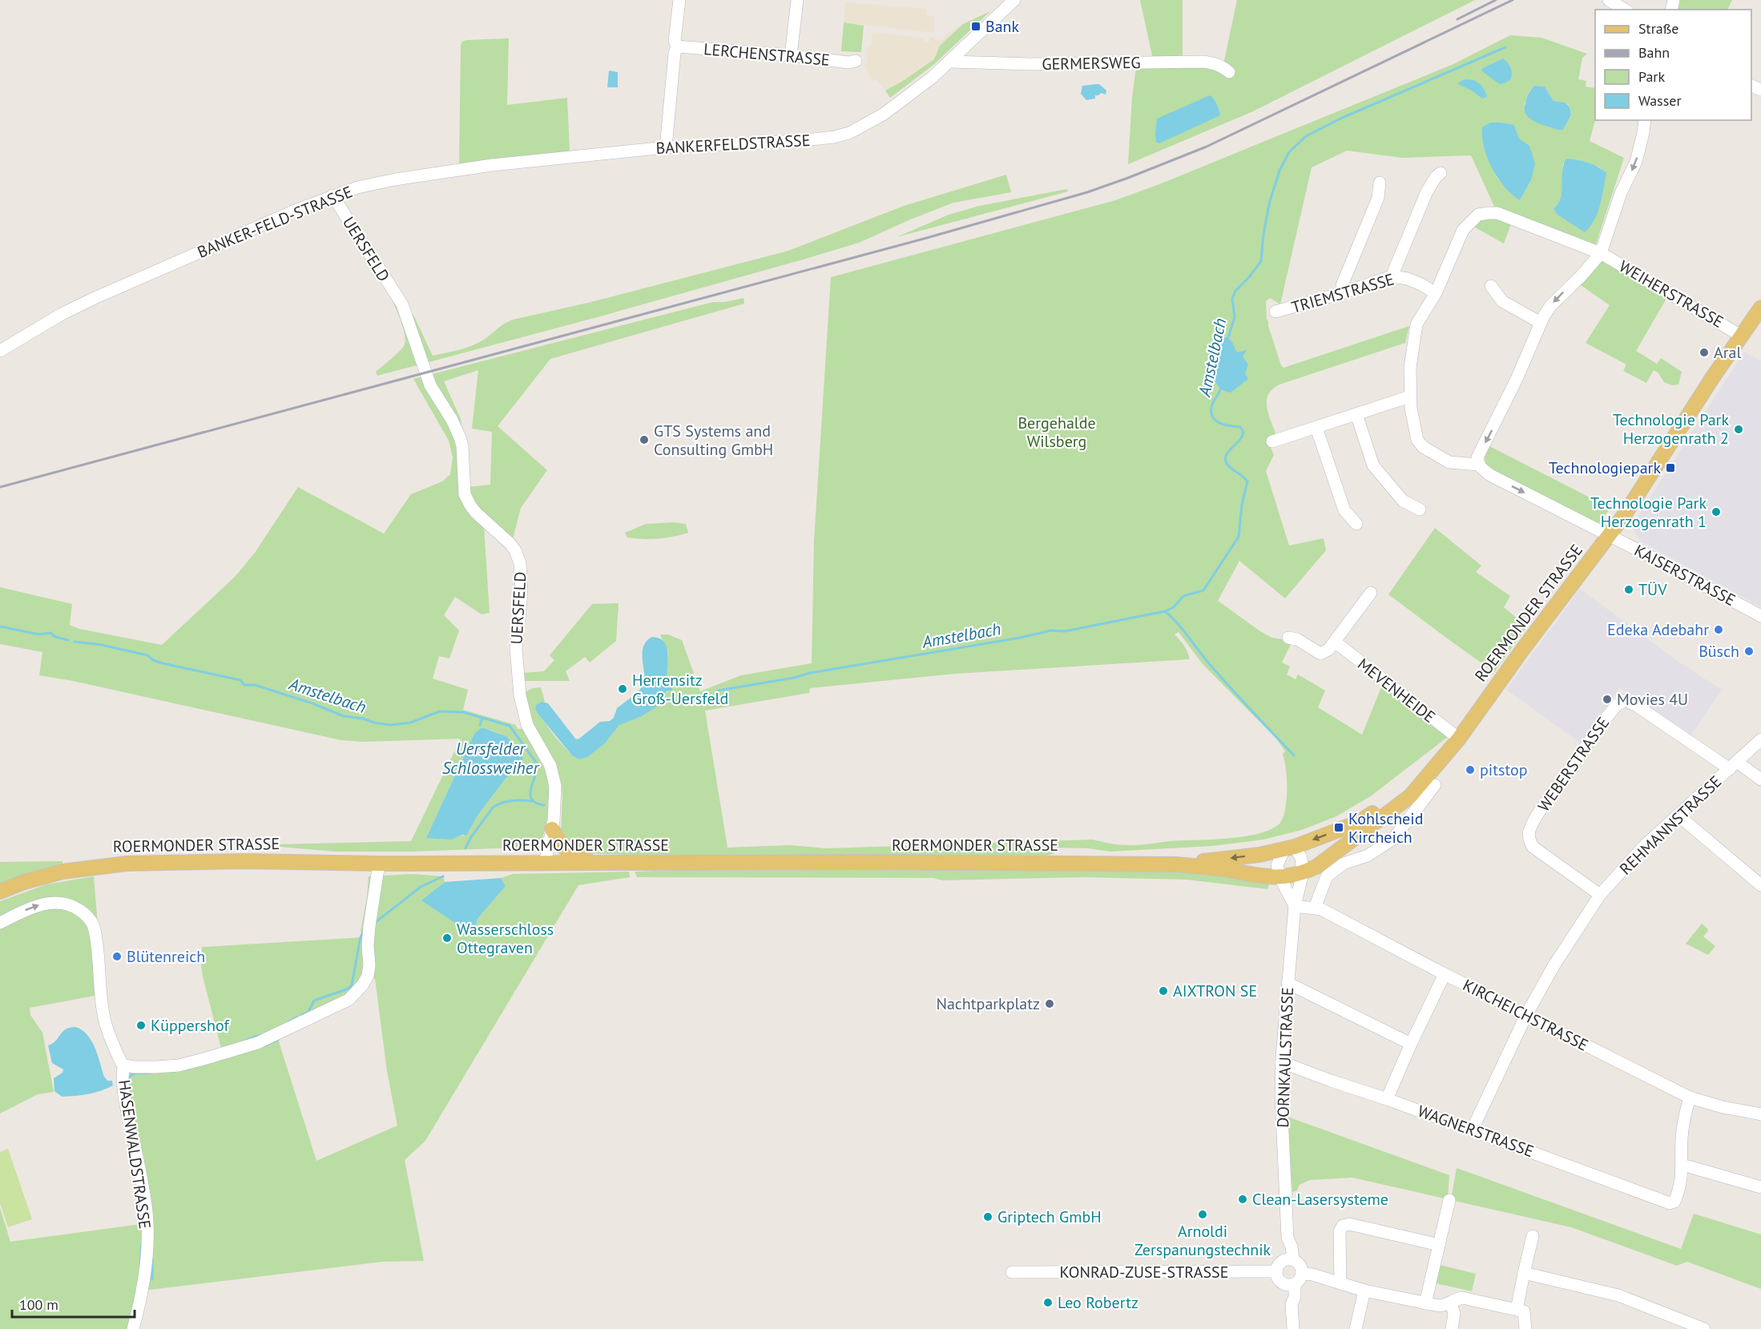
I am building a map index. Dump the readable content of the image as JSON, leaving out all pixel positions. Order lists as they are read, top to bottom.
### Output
{
  "streets": {
    "main road": ["ROERMONDER STRASSE"],
    "street": [
      "LERCHENSTRASSE",
      "GERMERSWEG",
      "BANKERFELDSTRASSE",
      "BANKER-FELD-STRASSE",
      "UERSFELD",
      "TRIEMSTRASSE",
      "WEIHERSTRASSE",
      "KAISERSTRASSE",
      "MEVENHEIDE",
      "WEBERSTRASSE",
      "REHMANNSTRASSE",
      "KIRCHEICHSTRASSE",
      "DORNKAULSTRASSE",
      "WAGNERSTRASSE",
      "HASENWALDSTRASSE",
      "KONRAD-ZUSE-STRASSE"
    ]
  },
  "crossings": [
    ["GERMERSWEG", "BANKERFELDSTRASSE"],
    ["BANKERFELDSTRASSE", "BANKER-FELD-STRASSE"],
    ["BANKER-FELD-STRASSE", "UERSFELD"],
    ["UERSFELD", "ROERMONDER STRASSE"],
    ["TRIEMSTRASSE", "WEIHERSTRASSE"],
    ["WEIHERSTRASSE", "KAISERSTRASSE"],
    ["WEIHERSTRASSE", "ROERMONDER STRASSE"],
    ["KAISERSTRASSE", "ROERMONDER STRASSE"],
    ["ROERMONDER STRASSE", "MEVENHEIDE"],
    ["ROERMONDER STRASSE", "DORNKAULSTRASSE"],
    ["WEBERSTRASSE", "REHMANNSTRASSE"],
    ["REHMANNSTRASSE", "KIRCHEICHSTRASSE"],
    ["REHMANNSTRASSE", "WAGNERSTRASSE"],
    ["KIRCHEICHSTRASSE", "DORNKAULSTRASSE"],
    ["DORNKAULSTRASSE", "WAGNERSTRASSE"],
    ["DORNKAULSTRASSE", "KONRAD-ZUSE-STRASSE"]
  ],
  "one_way": ["KAISERSTRASSE"],
  "water": ["Amstelbach", "Uersfelder Schlossweiher"],
  "parks": ["Bergehalde Wilsberg"],
  "places": {
    "transit": ["Bank", "Technologiepark", "Kohlscheid Kircheich"],
    "other": [
      "Aral",
      "Technologie Park Herzogenrath 2",
      "GTS Systems and Consulting GmbH",
      "Technologie Park Herzogenrath 1",
      "TÜV",
      "Edeka Adebahr",
      "Büsch",
      "Herrensitz Groß-Uersfeld",
      "Movies 4U",
      "pitstop",
      "Wasserschloss Ottegraven",
      "Blütenreich",
      "AIXTRON SE",
      "Nachtparkplatz",
      "Küppershof",
      "Clean-Lasersysteme",
      "Arnoldi Zerspanungstechnik",
      "Griptech GmbH",
      "Leo Robertz"
    ]
  },
  "legend": [
    "Straße",
    "Bahn",
    "Park",
    "Wasser"
  ],
  "scale_bar": "100 m"
}
